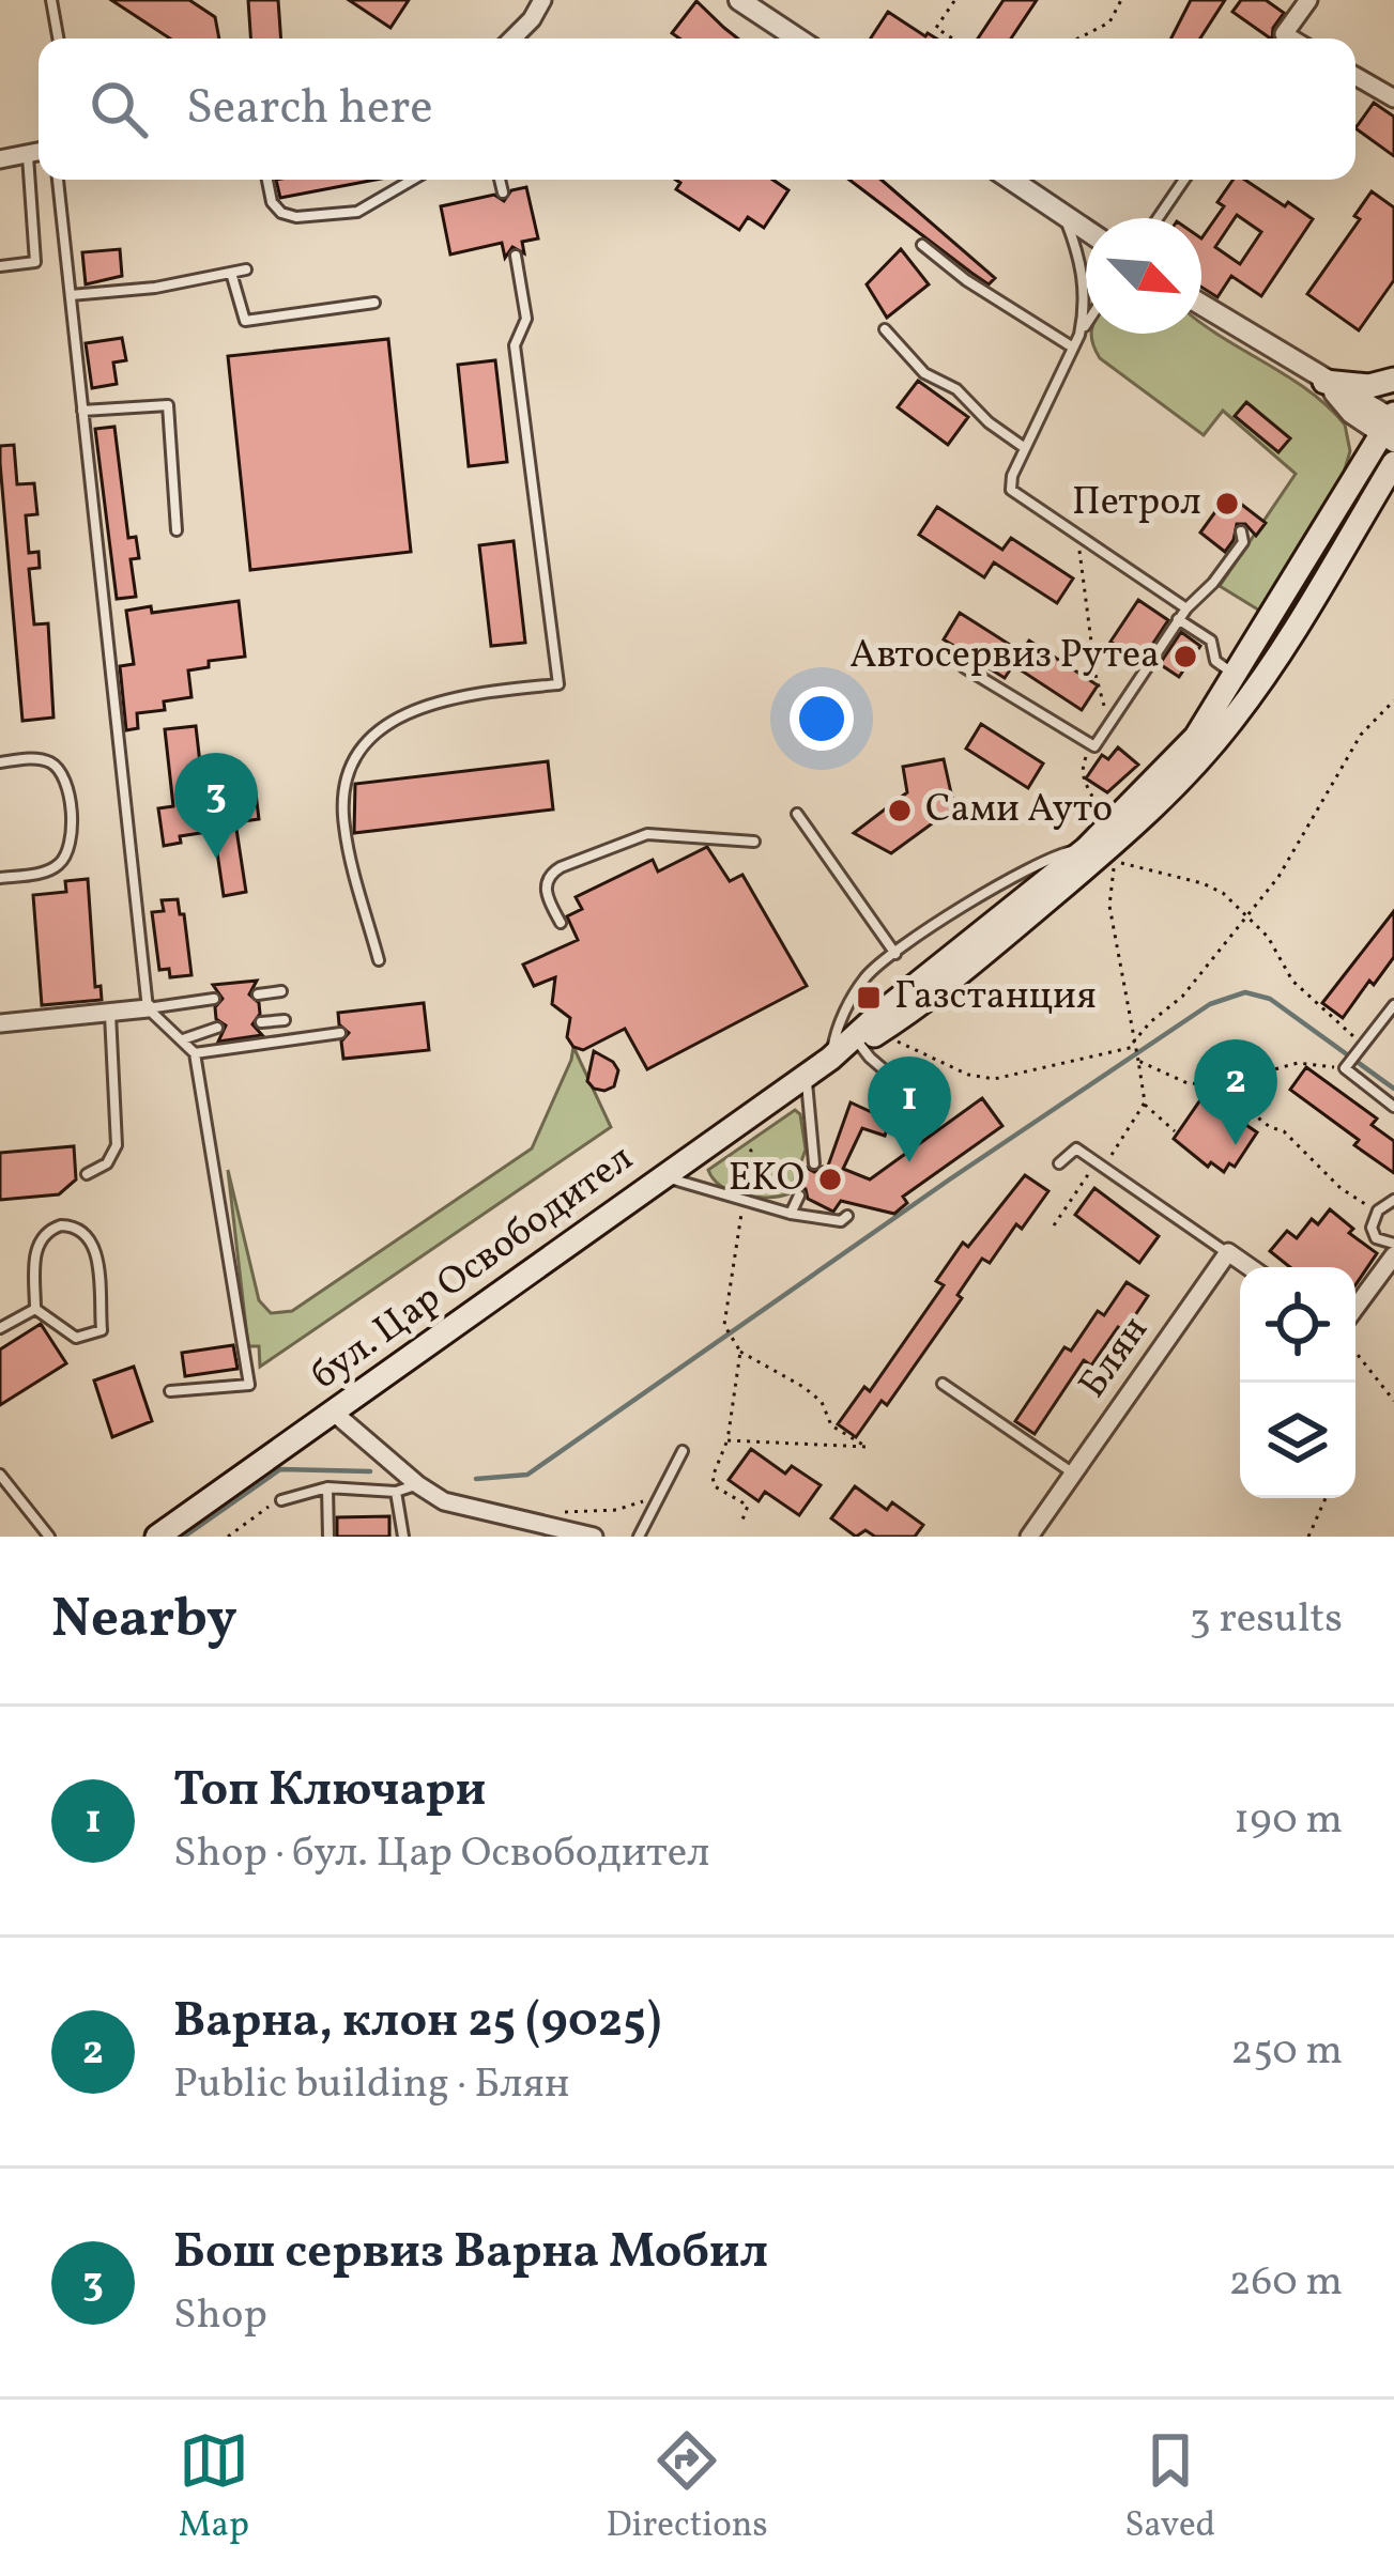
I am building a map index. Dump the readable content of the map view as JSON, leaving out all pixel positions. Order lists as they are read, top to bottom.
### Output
{
  "streets": {
    "main road": ["бул. Цар Освободител"],
    "street": ["Блян"]
  },
  "places": {
    "other": [
      "Петрол",
      "Автосервиз Рутеа",
      "Сами Ауто",
      "EKO"
    ],
    "transit": ["Газстанция"]
  },
  "north": "bottom right",
  "page": {
    "search": "Search here",
    "pins": ["3", "2", "1"],
    "heading": ["Nearby", "3 results"],
    "list": [
      {
        "mark": "1",
        "name": "Топ Ключари",
        "note": "Shop · бул. Цар Освободител",
        "value": "190 m"
      },
      {
        "mark": "2",
        "name": "Варна, клон 25 (9025)",
        "note": "Public building · Блян",
        "value": "250 m"
      },
      {
        "mark": "3",
        "name": "Бош сервиз Варна Мобил",
        "note": "Shop",
        "value": "260 m"
      }
    ],
    "nav": ["Map", "Directions", "Saved"]
  }
}
